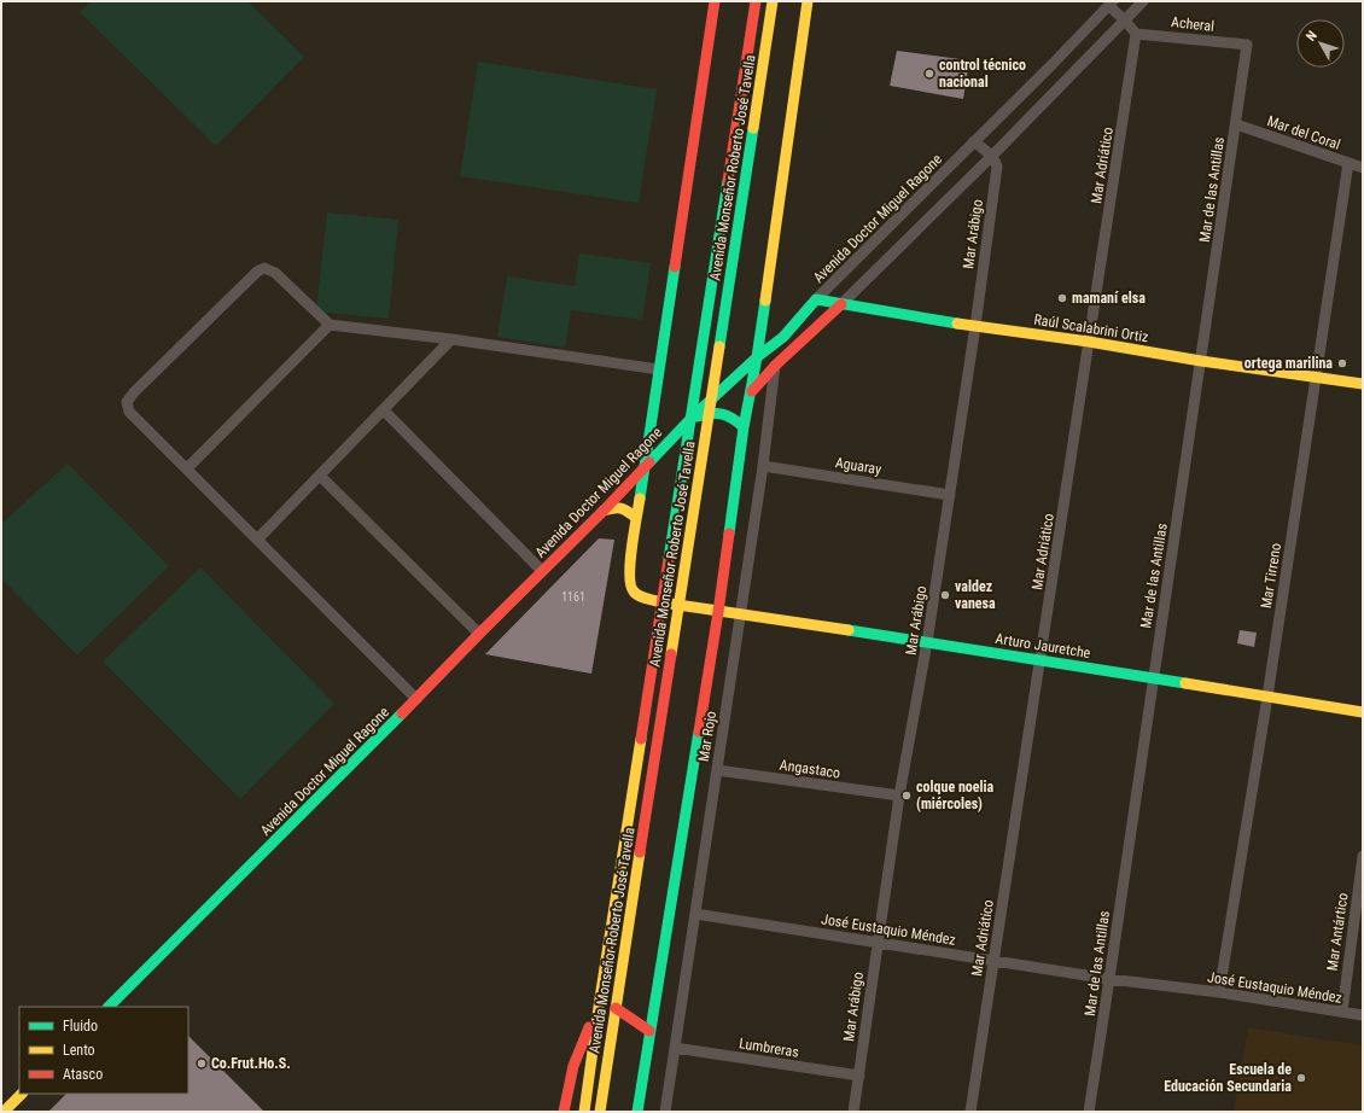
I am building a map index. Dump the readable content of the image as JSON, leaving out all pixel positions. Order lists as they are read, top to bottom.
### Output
{
  "streets": {
    "main road": [
      "Avenida Monseñor Roberto José Tavella",
      "Avenida Doctor Miguel Ragone",
      "Raúl Scalabrini Ortiz",
      "Arturo Jauretche"
    ],
    "street": [
      "Acheral",
      "Mar del Coral",
      "Mar Adriático",
      "Mar de las Antillas",
      "Mar Arábigo",
      "Aguaray",
      "Mar Tirreno",
      "Mar Rojo",
      "Angastaco",
      "José Eustaquio Méndez",
      "Mar Antártico",
      "Lumbreras"
    ]
  },
  "crossings": [
    ["Acheral", "Mar Adriático"],
    ["Acheral", "Mar de las Antillas"],
    ["Mar del Coral", "Mar de las Antillas"],
    ["Mar del Coral", "Mar Tirreno"],
    ["Mar Adriático", "Raúl Scalabrini Ortiz"],
    ["Mar Adriático", "Arturo Jauretche"],
    ["Mar Adriático", "José Eustaquio Méndez"],
    ["Avenida Monseñor Roberto José Tavella", "Avenida Doctor Miguel Ragone"],
    ["Avenida Monseñor Roberto José Tavella", "Arturo Jauretche"],
    ["Mar de las Antillas", "Raúl Scalabrini Ortiz"],
    ["Mar de las Antillas", "Arturo Jauretche"],
    ["Mar de las Antillas", "José Eustaquio Méndez"],
    ["Avenida Doctor Miguel Ragone", "Raúl Scalabrini Ortiz"],
    ["Avenida Doctor Miguel Ragone", "Arturo Jauretche"],
    ["Mar Arábigo", "Raúl Scalabrini Ortiz"],
    ["Mar Arábigo", "Aguaray"],
    ["Mar Arábigo", "Arturo Jauretche"],
    ["Mar Arábigo", "Angastaco"],
    ["Mar Arábigo", "José Eustaquio Méndez"],
    ["Mar Arábigo", "Lumbreras"],
    ["Raúl Scalabrini Ortiz", "Mar Tirreno"],
    ["Aguaray", "Mar Rojo"],
    ["Mar Tirreno", "Arturo Jauretche"],
    ["Mar Tirreno", "José Eustaquio Méndez"],
    ["Arturo Jauretche", "Mar Rojo"],
    ["Mar Rojo", "Angastaco"],
    ["Mar Rojo", "José Eustaquio Méndez"],
    ["Mar Rojo", "Lumbreras"],
    ["José Eustaquio Méndez", "Mar Antártico"]
  ],
  "places": [
    "control técnico nacional",
    "mamaní elsa",
    "ortega marilina",
    "valdez vanesa",
    "colque noelia (miércoles)",
    "Co.Frut.Ho.S.",
    "Escuela de Educación Secundaria"
  ],
  "house_numbers": ["1161"],
  "legend": ["Fluido", "Lento", "Atasco"],
  "north": "top left"
}
